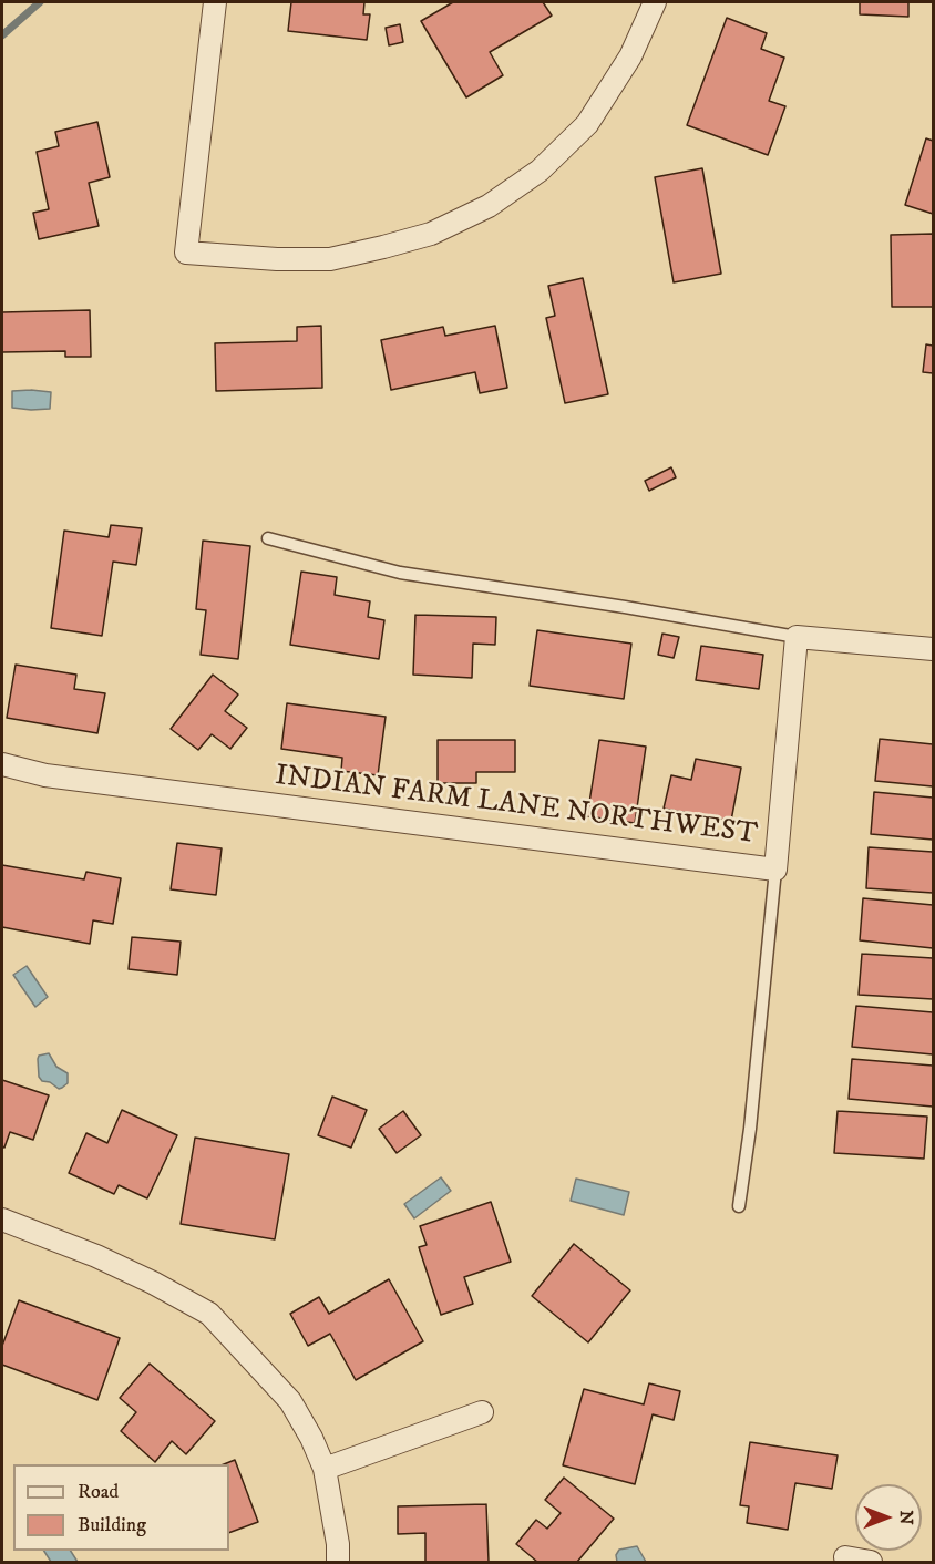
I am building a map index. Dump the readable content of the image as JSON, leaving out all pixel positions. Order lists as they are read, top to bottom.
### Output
{
  "streets": {
    "street": ["INDIAN FARM LANE NORTHWEST"]
  },
  "legend": ["Road", "Building"],
  "north": "right"
}
